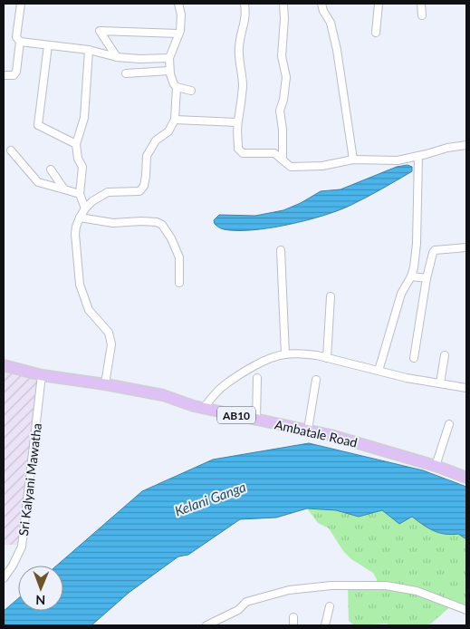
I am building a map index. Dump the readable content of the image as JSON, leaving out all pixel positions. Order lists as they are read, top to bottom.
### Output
{
  "streets": {
    "main road": ["AB10", "Ambatale Road"],
    "street": ["Sri Kalyani Mawatha"]
  },
  "crossings": [
    ["Ambatale Road", "Sri Kalyani Mawatha"]
  ],
  "water": ["Kelani Ganga"],
  "north": "bottom"
}
